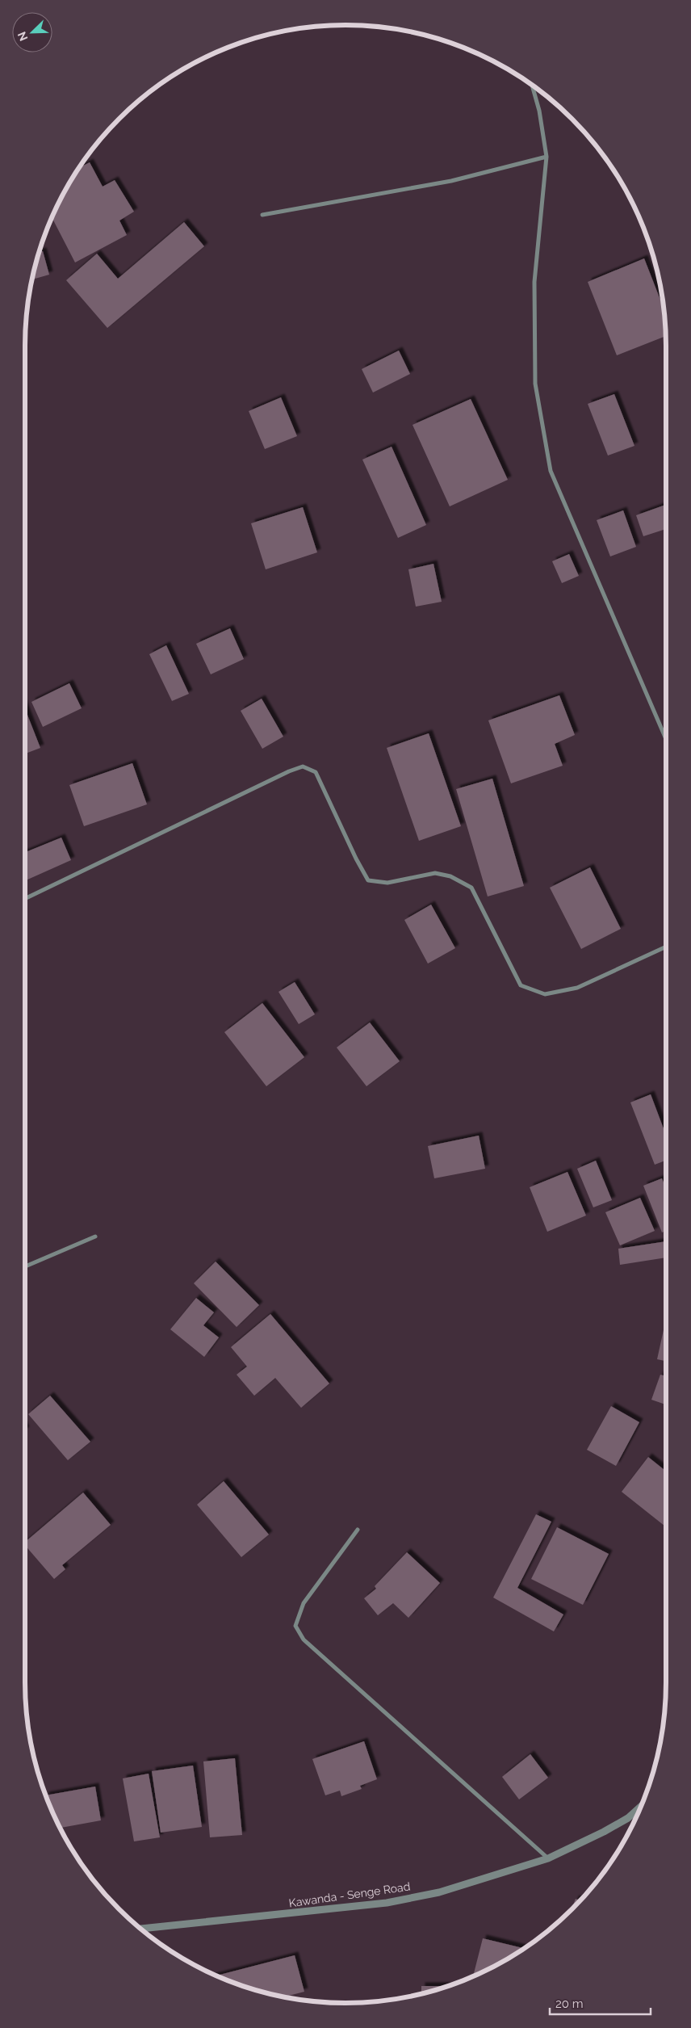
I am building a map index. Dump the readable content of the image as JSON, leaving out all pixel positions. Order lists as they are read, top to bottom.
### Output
{
  "streets": {
    "street": ["Kawanda - Senge Road"]
  },
  "scale_bar": "20 m",
  "north": "bottom left"
}
